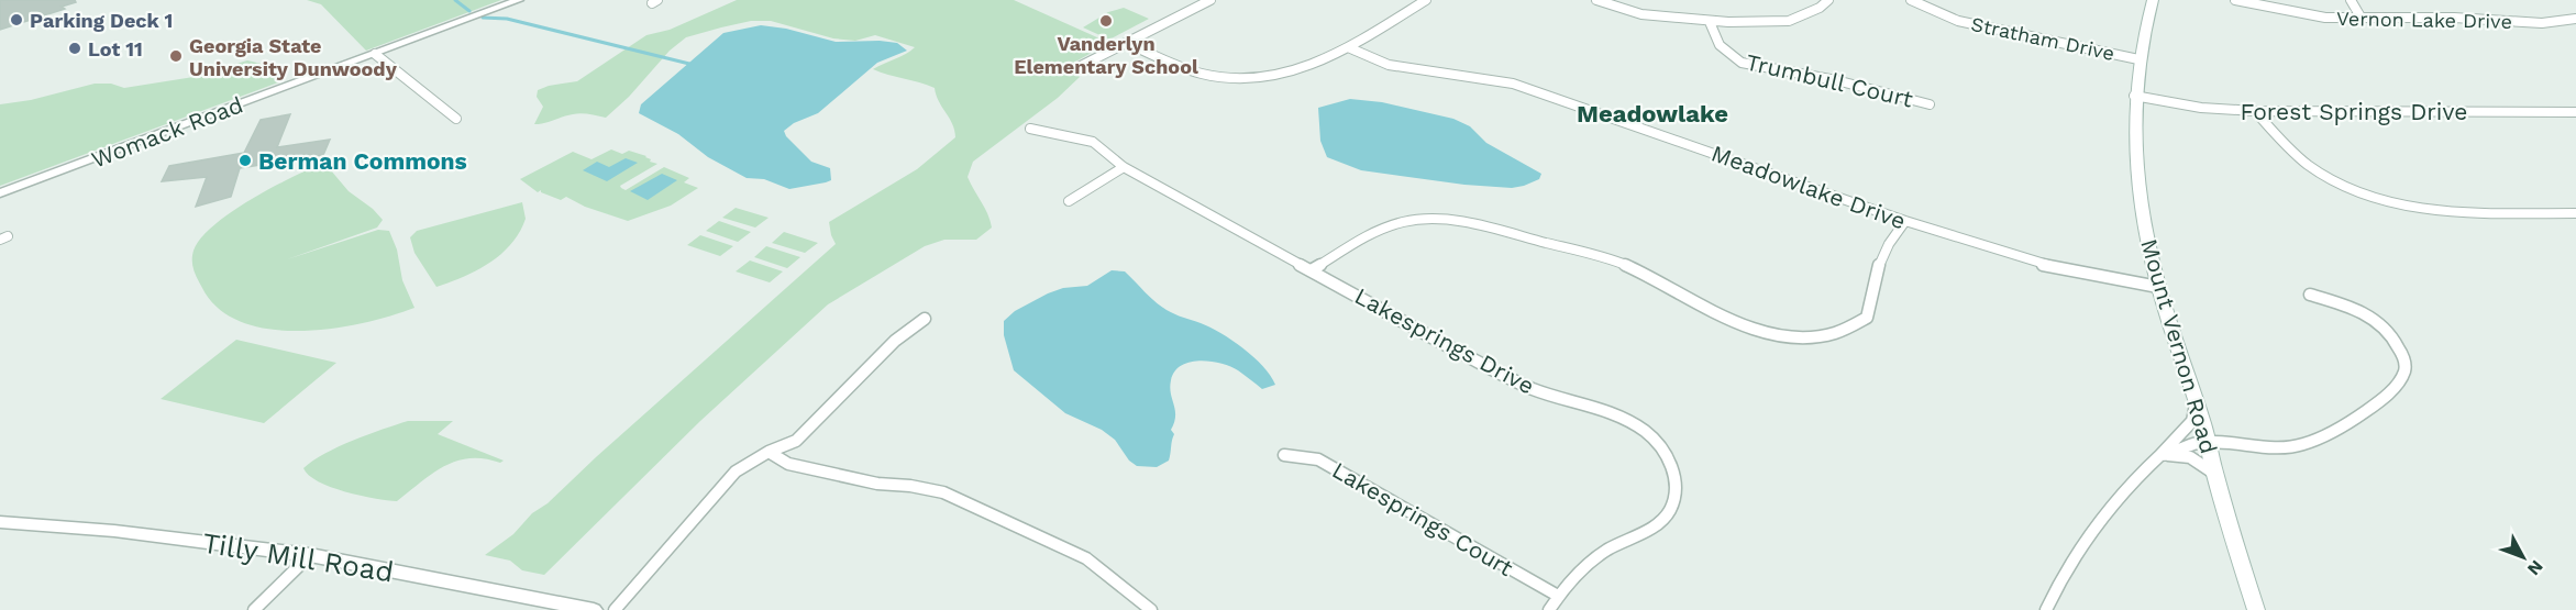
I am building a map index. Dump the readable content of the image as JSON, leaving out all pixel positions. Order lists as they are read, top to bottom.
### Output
{
  "streets": {
    "main road": ["Mount Vernon Road"],
    "street": [
      "Vernon Lake Drive",
      "Stratham Drive",
      "Trumbull Court",
      "Forest Springs Drive",
      "Womack Road",
      "Meadowlake Drive",
      "Lakesprings Drive",
      "Lakesprings Court",
      "Tilly Mill Road"
    ]
  },
  "crossings": [
    ["Stratham Drive", "Mount Vernon Road"],
    ["Forest Springs Drive", "Mount Vernon Road"],
    ["Meadowlake Drive", "Mount Vernon Road"],
    ["Lakesprings Drive", "Lakesprings Court"]
  ],
  "districts": ["Meadowlake"],
  "places": [
    "Parking Deck 1",
    "Vanderlyn Elementary School",
    "Lot 11",
    "Georgia State University Dunwoody",
    "Berman Commons"
  ],
  "north": "bottom right"
}
